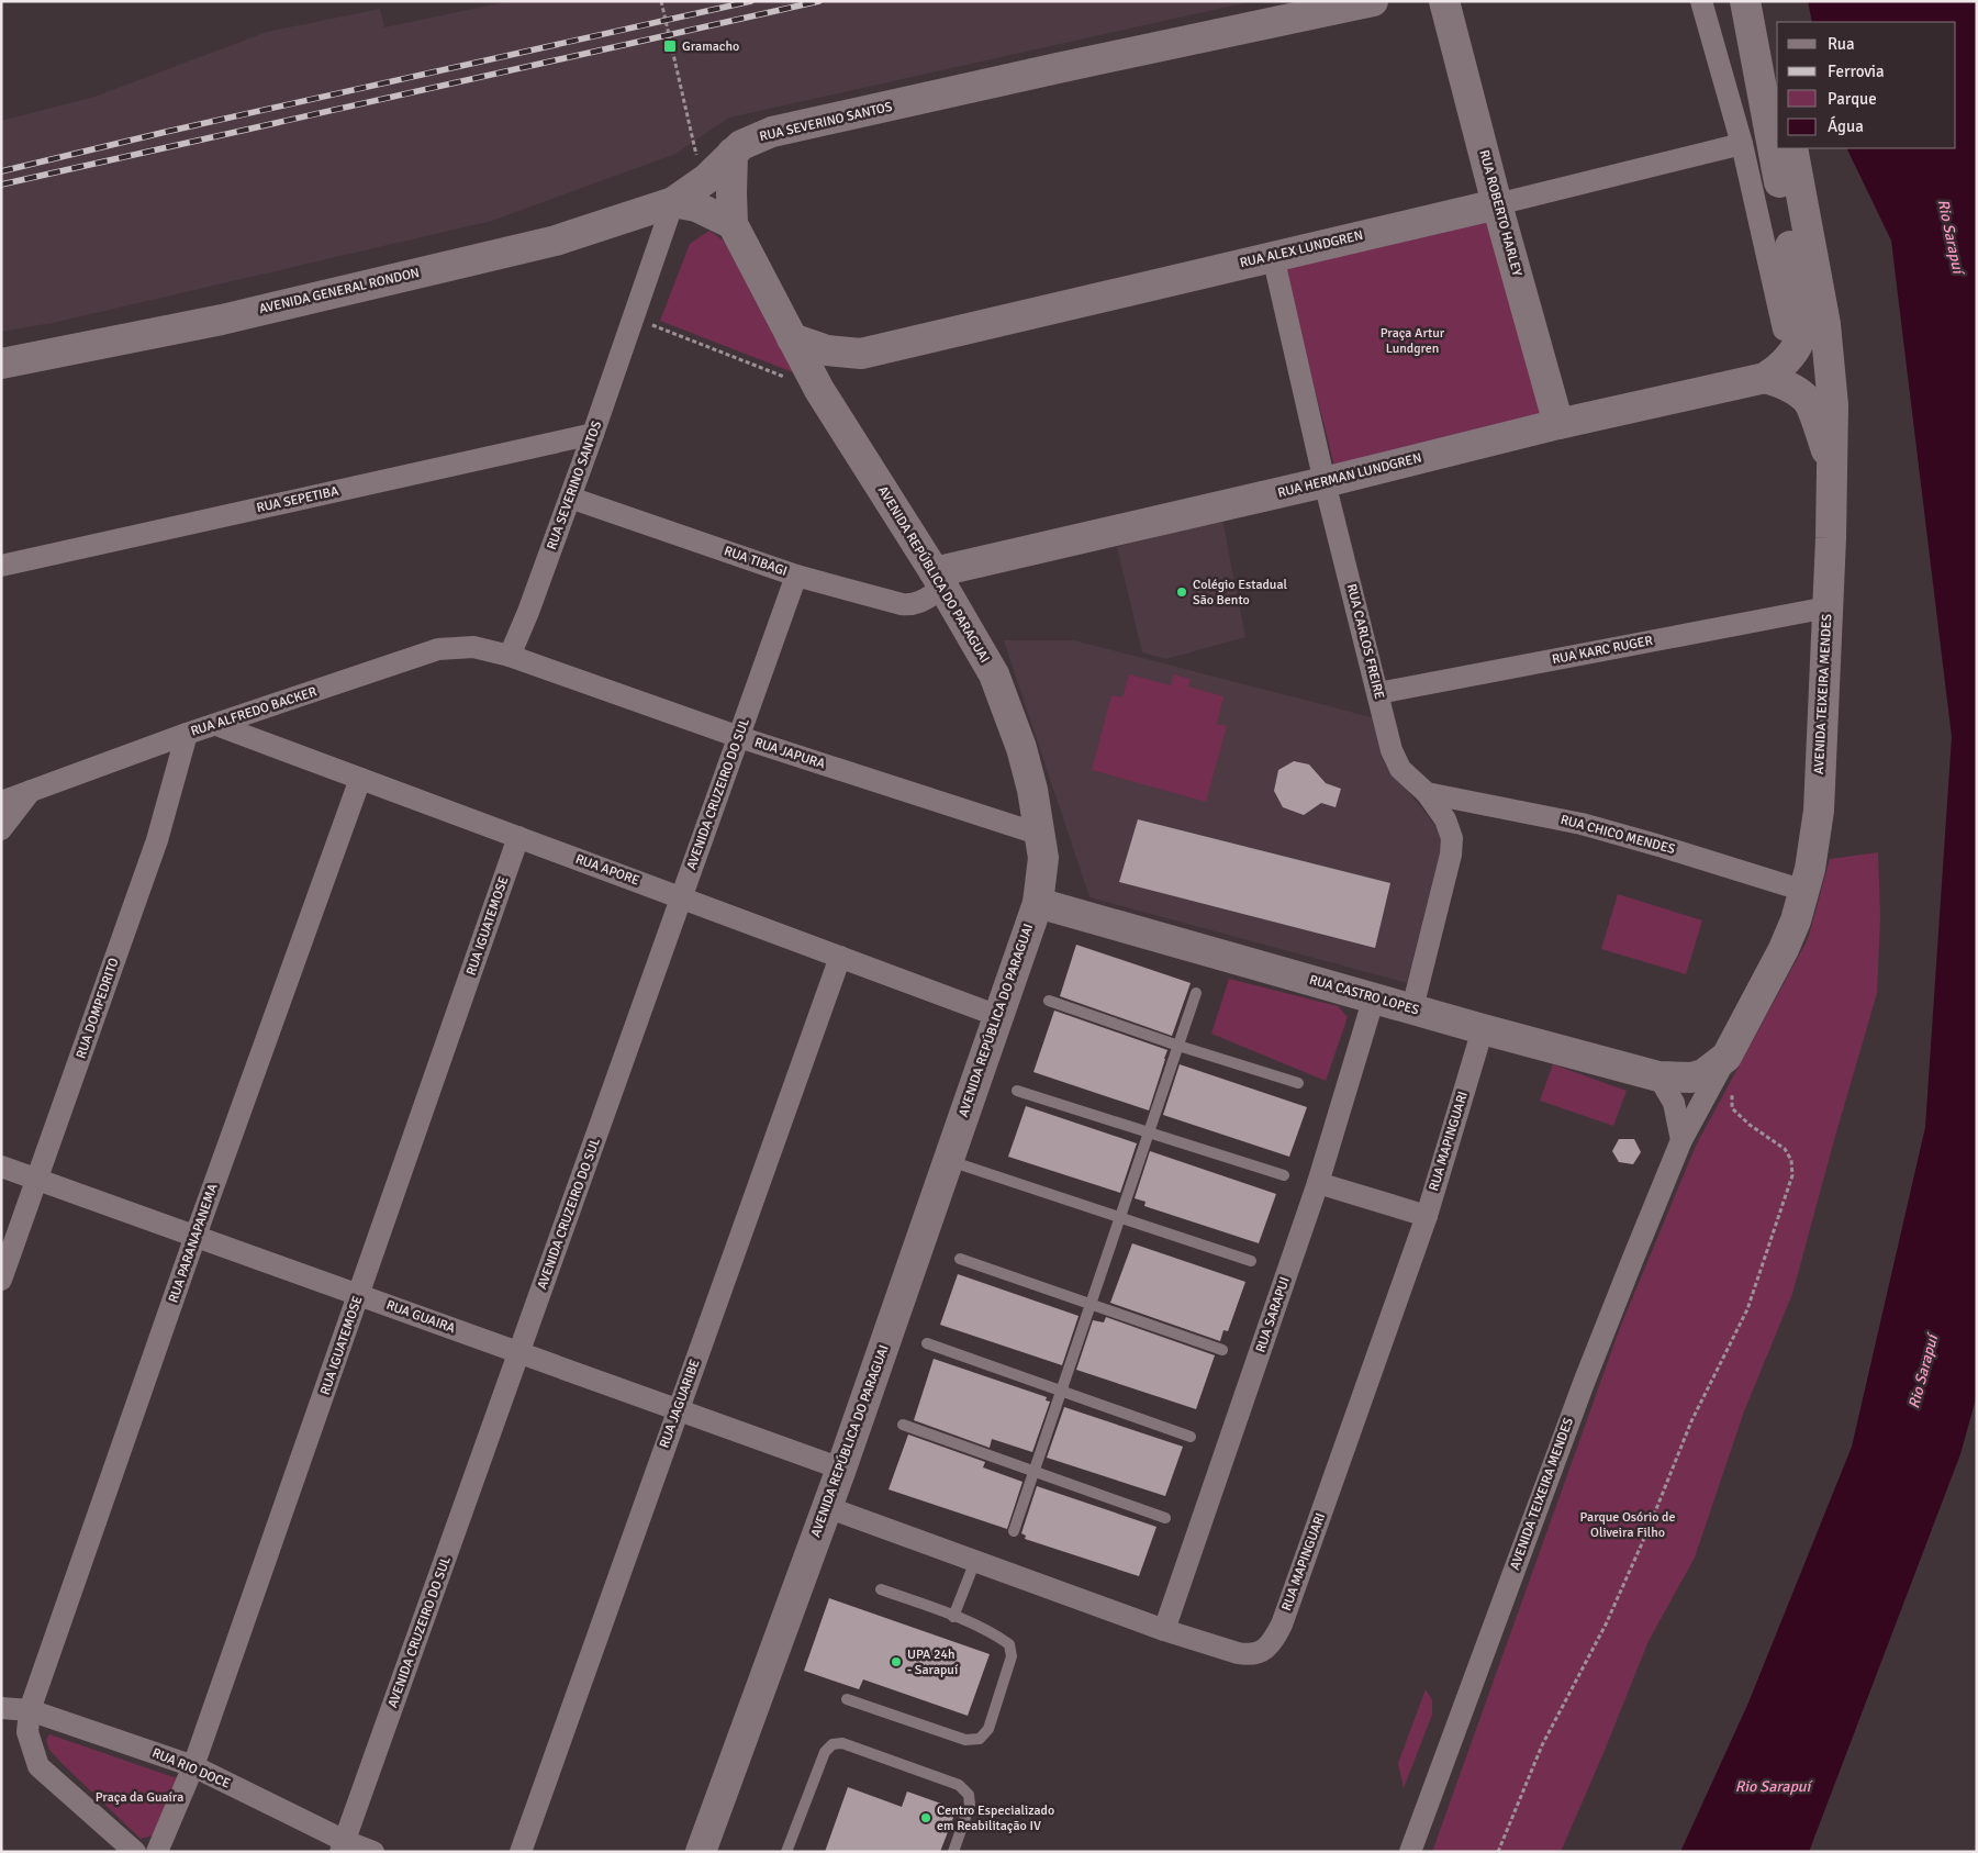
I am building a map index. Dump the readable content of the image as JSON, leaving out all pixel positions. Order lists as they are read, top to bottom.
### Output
{
  "streets": {
    "main road": [
      "RUA SEVERINO SANTOS",
      "RUA ROBERTO HARLEY",
      "RUA ALEX LUNDGREN",
      "AVENIDA GENERAL RONDON",
      "RUA HERMAN LUNDGREN",
      "AVENIDA REPÚBLICA DO PARAGUAI",
      "AVENIDA TEIXEIRA MENDES",
      "RUA CASTRO LOPES"
    ],
    "street": [
      "RUA SEPETIBA",
      "RUA TIBAGI",
      "RUA CARLOS FREIRE",
      "RUA KARC RUGER",
      "RUA ALFREDO BACKER",
      "RUA JAPURA",
      "AVENIDA CRUZEIRO DO SUL",
      "RUA CHICO MENDES",
      "RUA APORE",
      "RUA IGUATEMOSE",
      "RUA DOMPEDRITO",
      "RUA MAPINGUARI",
      "RUA PARANAPANEMA",
      "RUA SARAPUI",
      "RUA GUAIRA",
      "RUA JAGUARIBE",
      "RUA RIO DOCE"
    ]
  },
  "crossings": [
    ["RUA SEVERINO SANTOS", "AVENIDA GENERAL RONDON"],
    ["RUA SEVERINO SANTOS", "RUA SEPETIBA"],
    ["RUA SEVERINO SANTOS", "RUA TIBAGI"],
    ["RUA SEVERINO SANTOS", "AVENIDA REPÚBLICA DO PARAGUAI"],
    ["RUA SEVERINO SANTOS", "RUA ALFREDO BACKER"],
    ["RUA SEVERINO SANTOS", "RUA JAPURA"],
    ["RUA ROBERTO HARLEY", "RUA ALEX LUNDGREN"],
    ["RUA ROBERTO HARLEY", "RUA HERMAN LUNDGREN"],
    ["RUA ALEX LUNDGREN", "AVENIDA REPÚBLICA DO PARAGUAI"],
    ["RUA ALEX LUNDGREN", "RUA CARLOS FREIRE"],
    ["RUA HERMAN LUNDGREN", "RUA TIBAGI"],
    ["RUA HERMAN LUNDGREN", "AVENIDA REPÚBLICA DO PARAGUAI"],
    ["RUA HERMAN LUNDGREN", "RUA CARLOS FREIRE"],
    ["RUA HERMAN LUNDGREN", "AVENIDA TEIXEIRA MENDES"],
    ["RUA TIBAGI", "AVENIDA REPÚBLICA DO PARAGUAI"],
    ["RUA TIBAGI", "AVENIDA CRUZEIRO DO SUL"],
    ["AVENIDA REPÚBLICA DO PARAGUAI", "RUA JAPURA"],
    ["AVENIDA REPÚBLICA DO PARAGUAI", "RUA APORE"],
    ["AVENIDA REPÚBLICA DO PARAGUAI", "RUA CASTRO LOPES"],
    ["AVENIDA REPÚBLICA DO PARAGUAI", "RUA MAPINGUARI"],
    ["AVENIDA REPÚBLICA DO PARAGUAI", "RUA GUAIRA"],
    ["RUA CARLOS FREIRE", "RUA KARC RUGER"],
    ["RUA CARLOS FREIRE", "RUA CHICO MENDES"],
    ["RUA CARLOS FREIRE", "RUA CASTRO LOPES"],
    ["RUA KARC RUGER", "AVENIDA TEIXEIRA MENDES"],
    ["AVENIDA TEIXEIRA MENDES", "RUA CHICO MENDES"],
    ["AVENIDA TEIXEIRA MENDES", "RUA CASTRO LOPES"],
    ["RUA ALFREDO BACKER", "RUA JAPURA"],
    ["RUA ALFREDO BACKER", "RUA APORE"],
    ["RUA ALFREDO BACKER", "RUA DOMPEDRITO"],
    ["RUA JAPURA", "AVENIDA CRUZEIRO DO SUL"],
    ["AVENIDA CRUZEIRO DO SUL", "RUA APORE"],
    ["AVENIDA CRUZEIRO DO SUL", "RUA GUAIRA"],
    ["AVENIDA CRUZEIRO DO SUL", "RUA RIO DOCE"],
    ["RUA APORE", "RUA IGUATEMOSE"],
    ["RUA APORE", "RUA PARANAPANEMA"],
    ["RUA APORE", "RUA JAGUARIBE"],
    ["RUA IGUATEMOSE", "RUA GUAIRA"],
    ["RUA IGUATEMOSE", "RUA RIO DOCE"],
    ["RUA CASTRO LOPES", "RUA MAPINGUARI"],
    ["RUA CASTRO LOPES", "RUA SARAPUI"],
    ["RUA DOMPEDRITO", "RUA GUAIRA"],
    ["RUA MAPINGUARI", "RUA SARAPUI"],
    ["RUA PARANAPANEMA", "RUA GUAIRA"],
    ["RUA PARANAPANEMA", "RUA RIO DOCE"],
    ["RUA GUAIRA", "RUA JAGUARIBE"]
  ],
  "water": ["Rio Sarapuí"],
  "parks": ["Praça Artur Lundgren", "Parque Osório de Oliveira Filho", "Praça da Guaíra"],
  "places": {
    "transit": ["Gramacho"],
    "other": ["Colégio Estadual São Bento", "UPA 24h - Sarapuí", "Centro Especializado em Reabilitação IV"]
  },
  "legend": [
    "Rua",
    "Ferrovia",
    "Parque",
    "Água"
  ]
}
